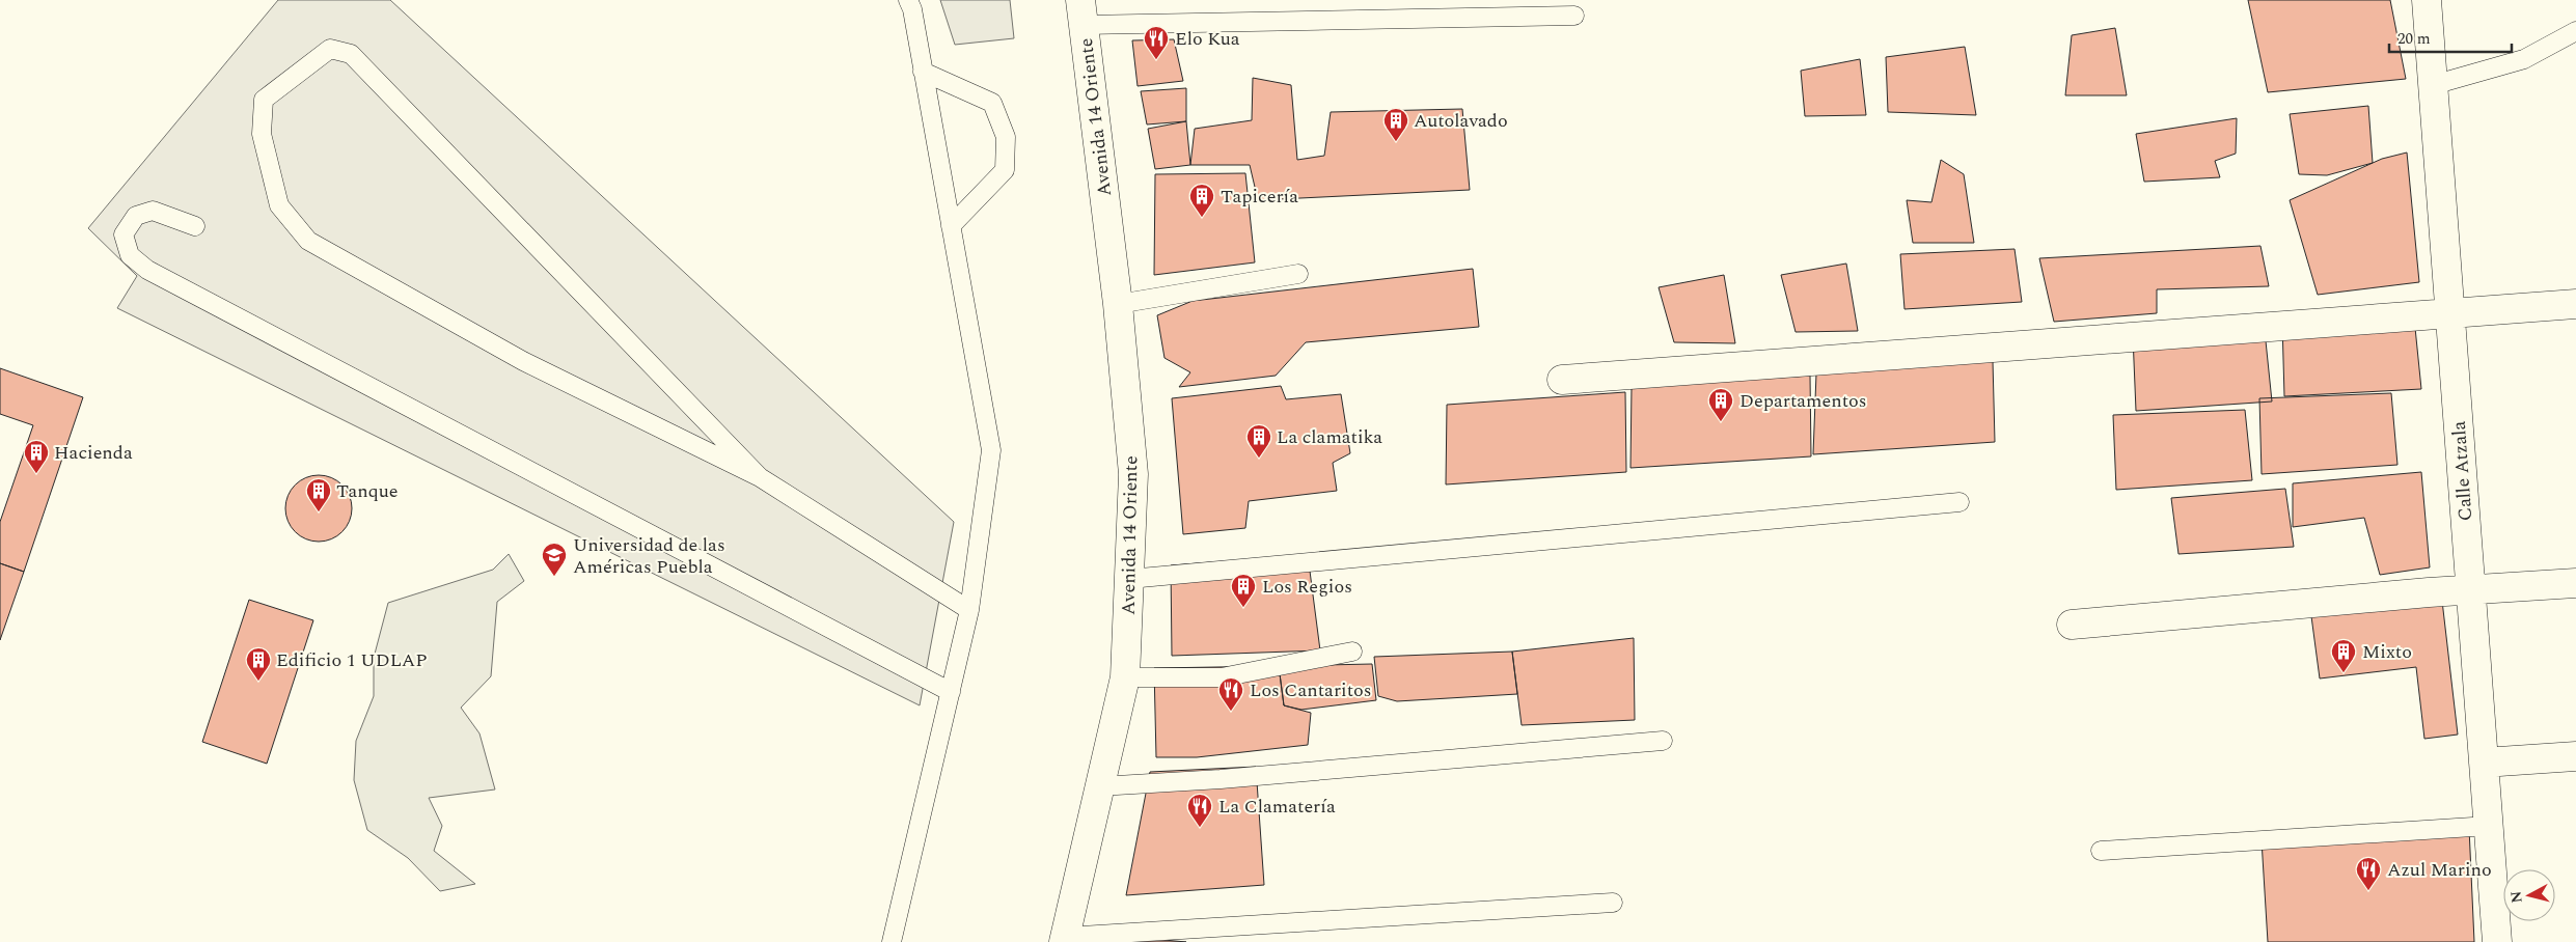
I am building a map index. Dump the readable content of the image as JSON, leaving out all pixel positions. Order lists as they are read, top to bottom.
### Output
{
  "streets": {
    "street": ["Avenida 14 Oriente", "Calle Atzala"]
  },
  "places": {
    "restaurant": [
      "Elo Kua",
      "Los Cantaritos",
      "La Clamatería",
      "Azul Marino"
    ],
    "building": [
      "Autolavado",
      "Tapicería",
      "Departamentos",
      "La clamatika",
      "Hacienda",
      "Tanque",
      "Los Regios",
      "Mixto",
      "Edificio 1 UDLAP"
    ],
    "school or university": ["Universidad de las Américas Puebla"]
  },
  "scale_bar": "20 m",
  "north": "left"
}
